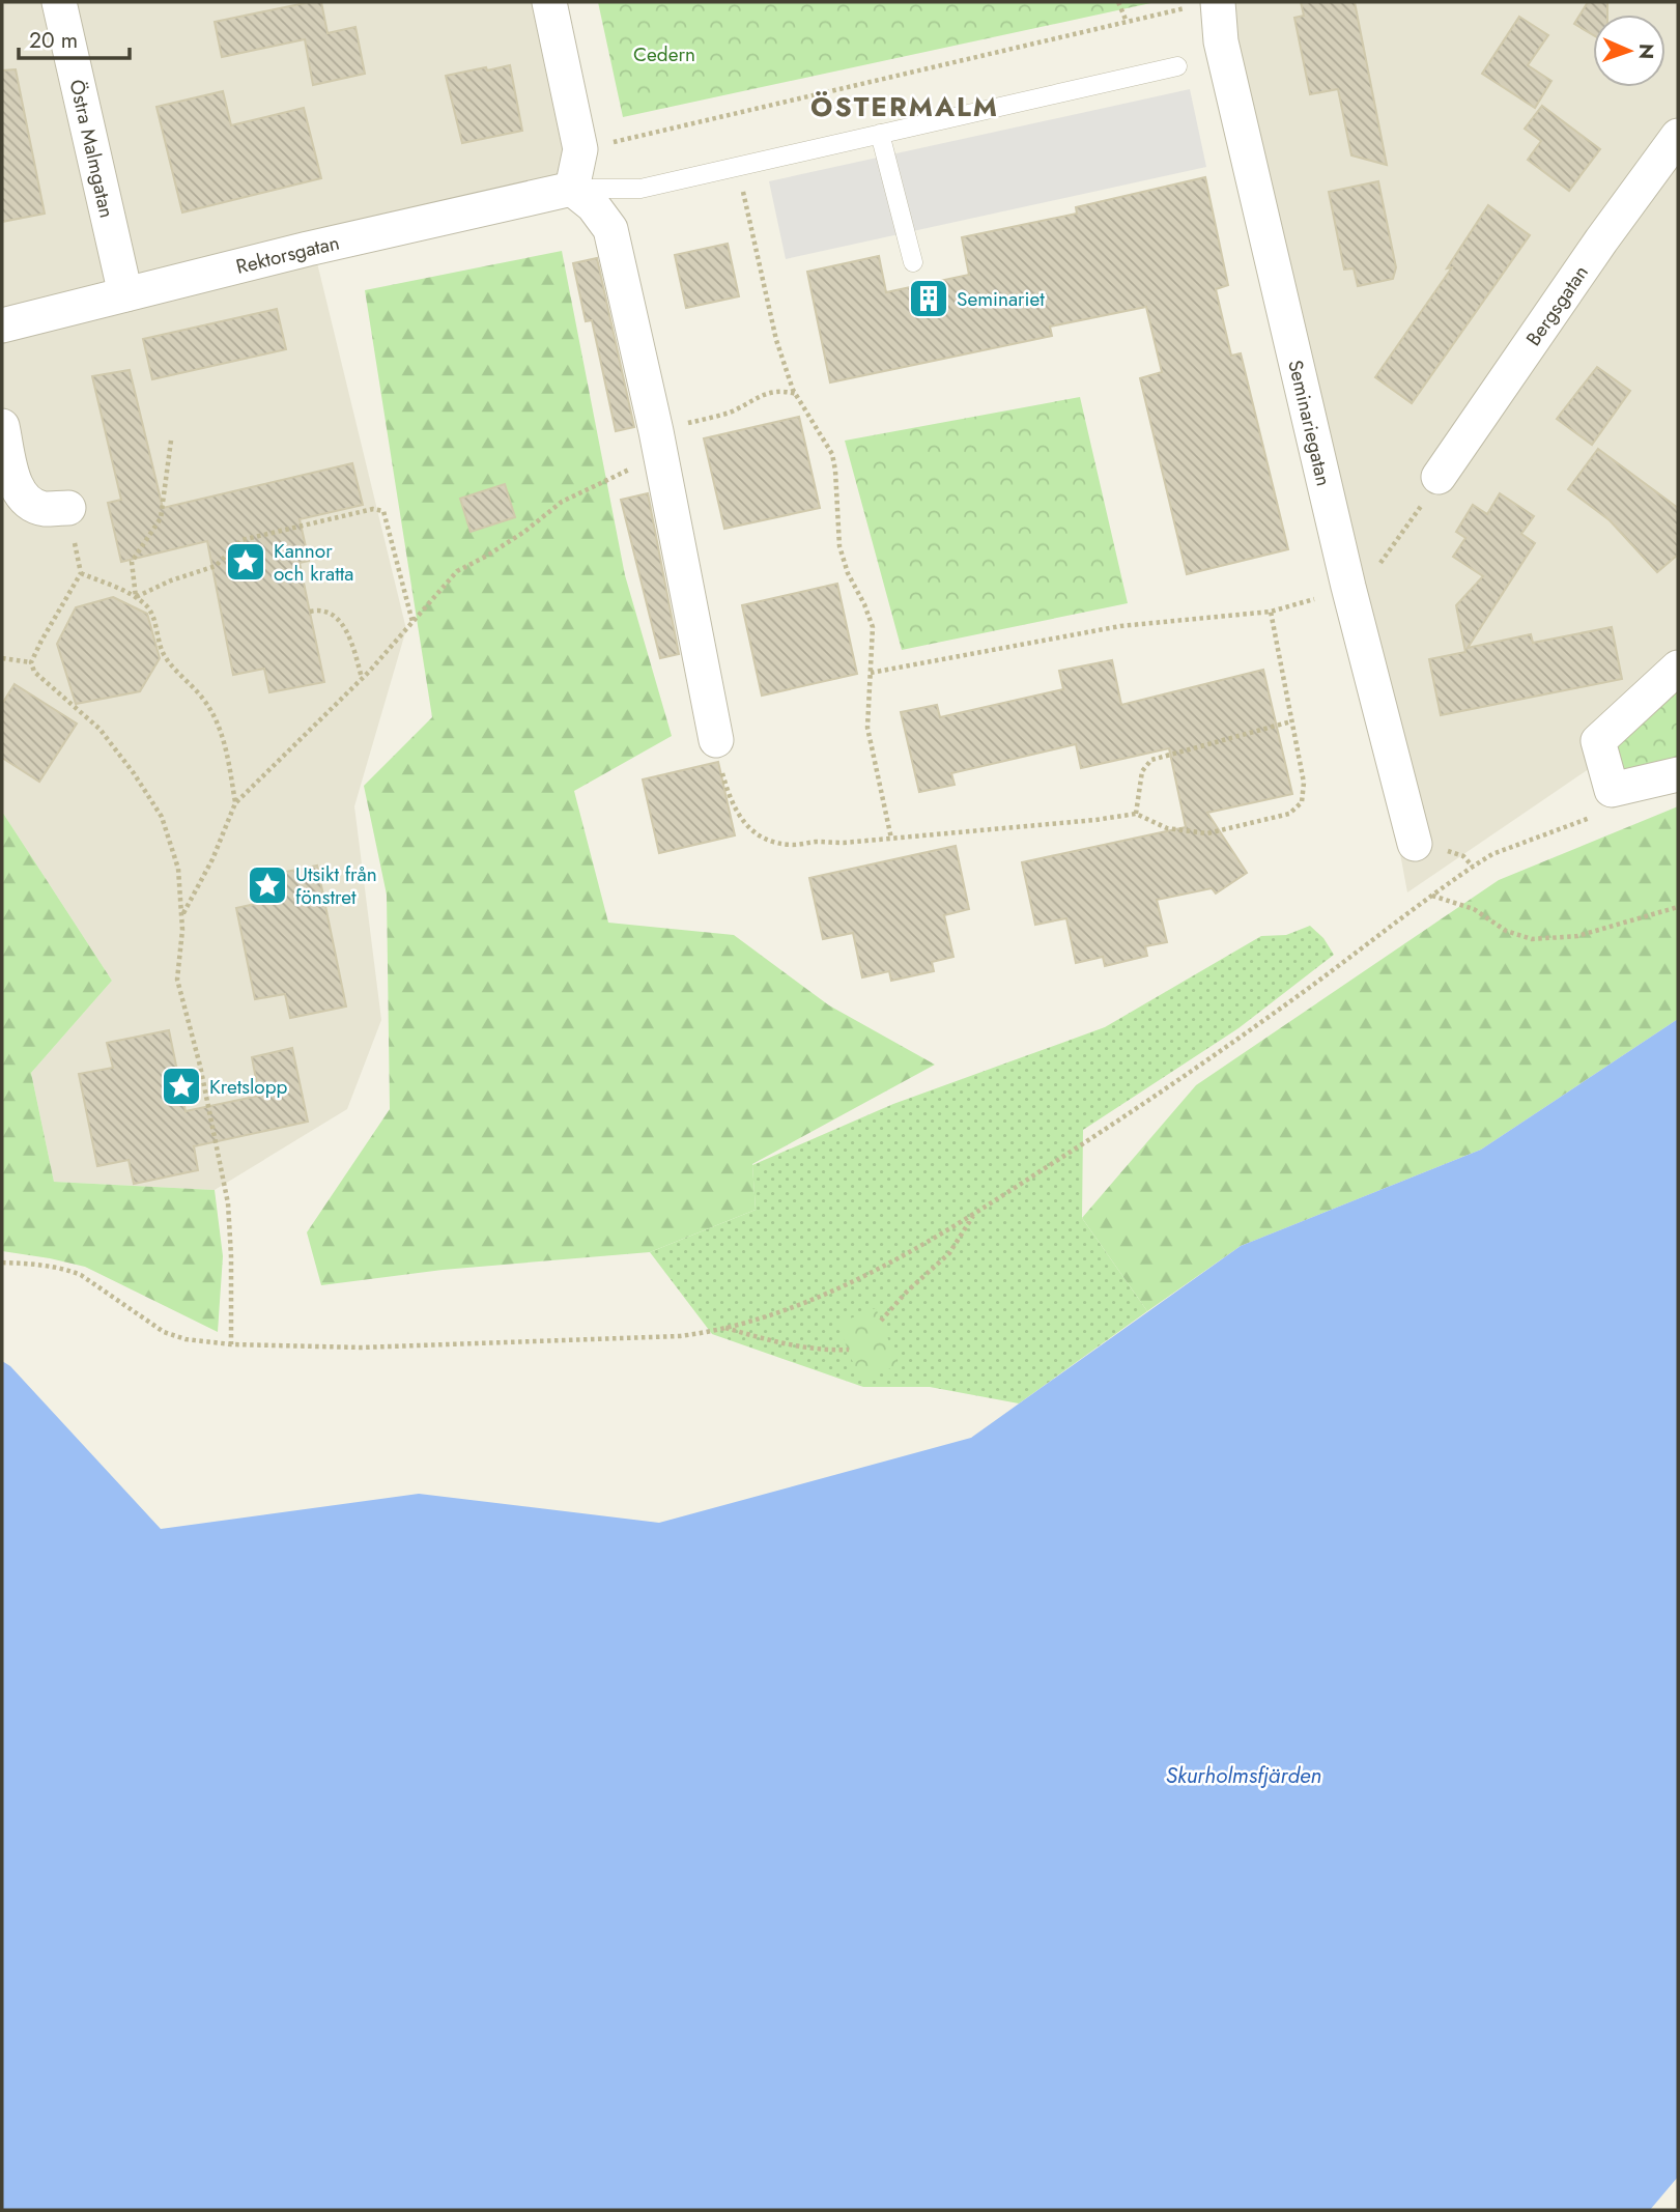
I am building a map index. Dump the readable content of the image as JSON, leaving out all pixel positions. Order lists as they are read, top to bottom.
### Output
{
  "streets": {
    "street": [
      "Östra Malmgatan",
      "Rektorsgatan",
      "Bergsgatan",
      "Seminariegatan"
    ]
  },
  "crossings": [
    ["Östra Malmgatan", "Rektorsgatan"]
  ],
  "districts": ["ÖSTERMALM"],
  "water": ["Skurholmsfjärden"],
  "parks": ["Cedern"],
  "places": {
    "building": ["Seminariet"],
    "place": ["Kannor och kratta", "Utsikt från fönstret", "Kretslopp"]
  },
  "scale_bar": "20 m",
  "north": "right"
}
